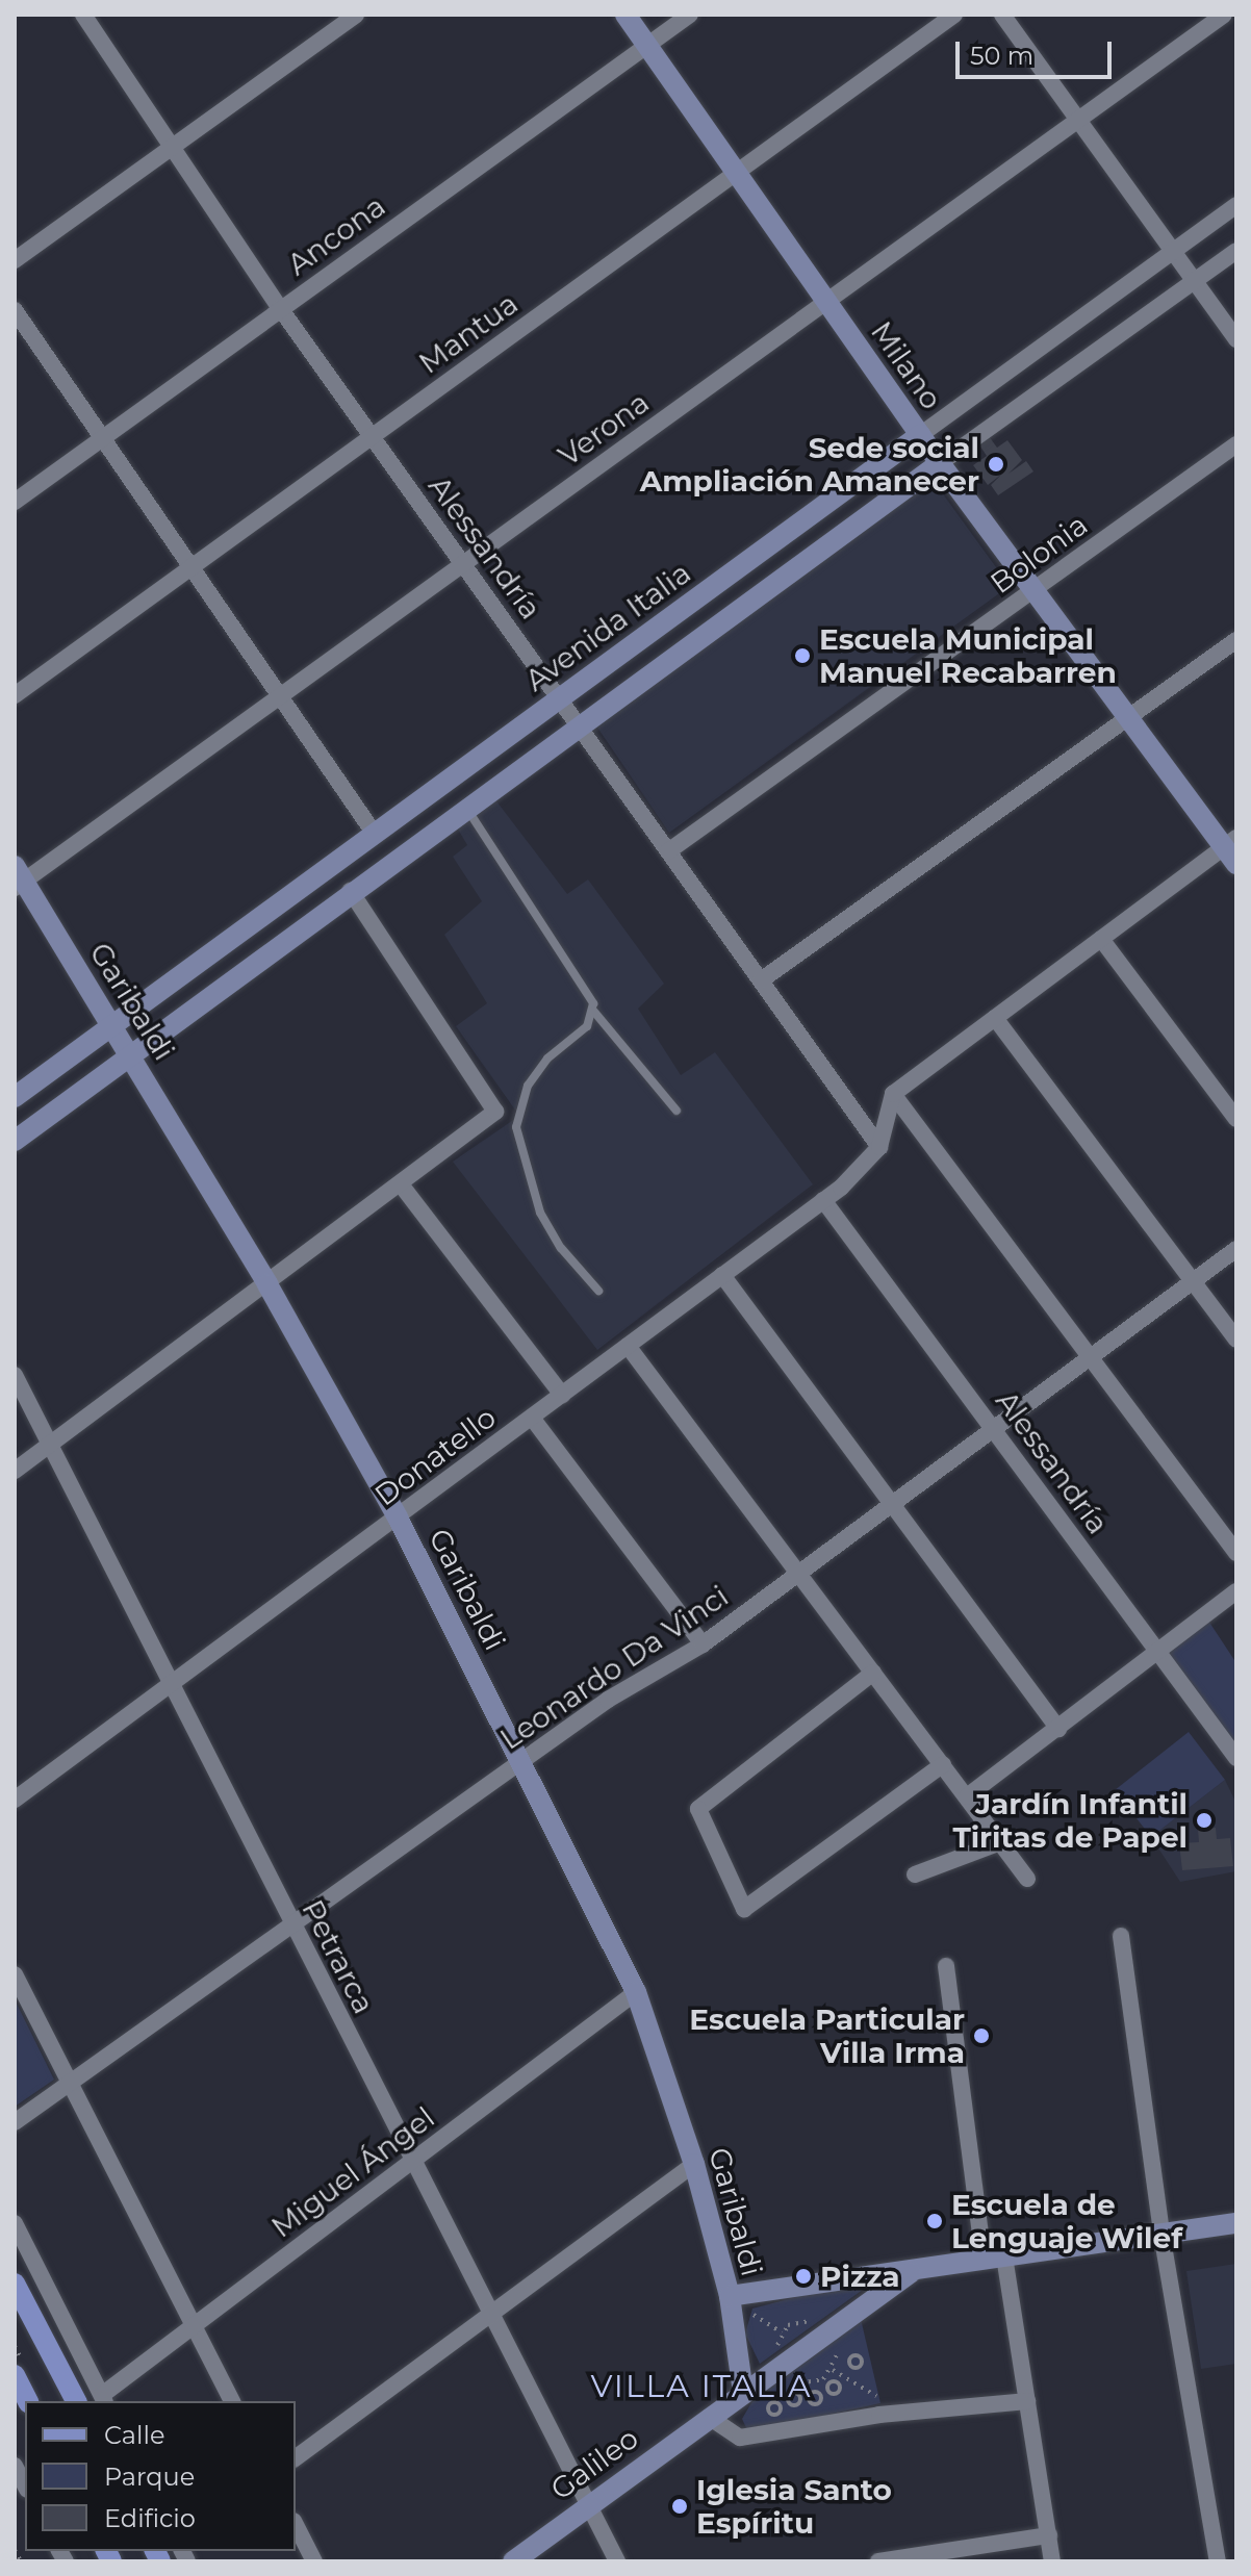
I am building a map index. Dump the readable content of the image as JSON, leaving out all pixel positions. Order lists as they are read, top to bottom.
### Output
{
  "streets": {
    "street": [
      "Ancona",
      "Mantua",
      "Milano",
      "Verona",
      "Alessandría",
      "Bolonia",
      "Avenida Italia",
      "Garibaldi",
      "Donatello",
      "Leonardo Da Vinci",
      "Petrarca",
      "Miguel Ángel",
      "Galileo"
    ]
  },
  "crossings": [
    ["Ancona", "Milano"],
    ["Ancona", "Alessandría"],
    ["Mantua", "Milano"],
    ["Mantua", "Alessandría"],
    ["Milano", "Verona"],
    ["Milano", "Bolonia"],
    ["Milano", "Avenida Italia"],
    ["Verona", "Alessandría"],
    ["Verona", "Garibaldi"],
    ["Alessandría", "Bolonia"],
    ["Alessandría", "Avenida Italia"],
    ["Alessandría", "Donatello"],
    ["Alessandría", "Leonardo Da Vinci"],
    ["Avenida Italia", "Garibaldi"],
    ["Garibaldi", "Donatello"],
    ["Garibaldi", "Leonardo Da Vinci"],
    ["Garibaldi", "Miguel Ángel"],
    ["Garibaldi", "Galileo"],
    ["Donatello", "Petrarca"],
    ["Leonardo Da Vinci", "Petrarca"],
    ["Petrarca", "Miguel Ángel"],
    ["Petrarca", "Galileo"]
  ],
  "districts": ["VILLA ITALIA"],
  "places": [
    "Sede social Ampliación Amanecer",
    "Escuela Municipal Manuel Recabarren",
    "Jardín Infantil Tiritas de Papel",
    "Escuela Particular Villa Irma",
    "Escuela de Lenguaje Wilef",
    "Pizza",
    "Iglesia Santo Espíritu"
  ],
  "legend": ["Calle", "Parque", "Edificio"],
  "scale_bar": "50 m"
}
